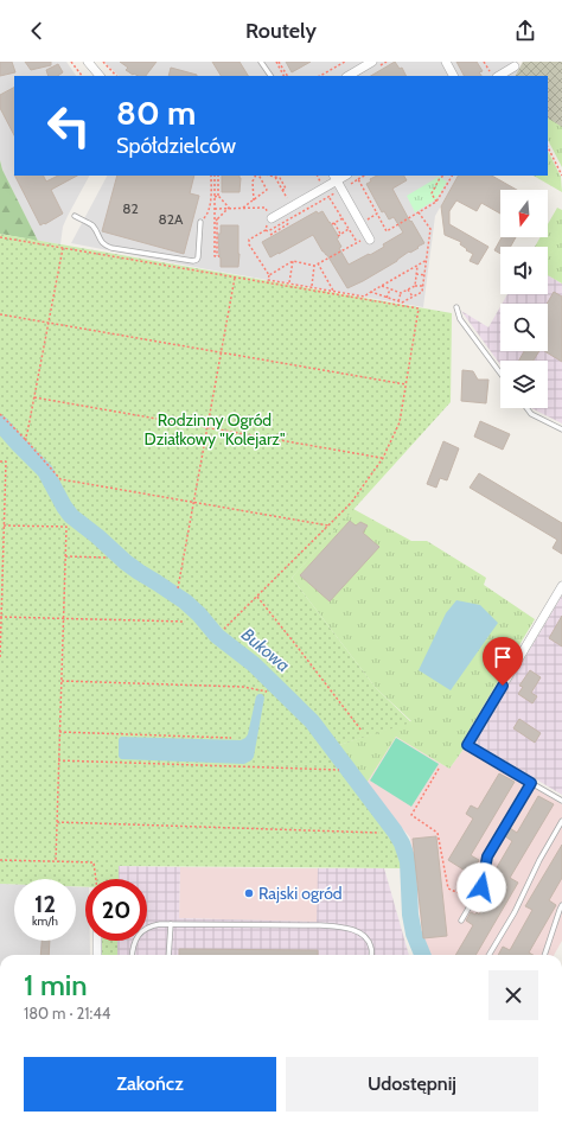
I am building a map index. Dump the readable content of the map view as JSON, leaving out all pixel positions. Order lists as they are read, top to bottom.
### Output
{
  "water": ["Bukowa"],
  "parks": ["Rodzinny Ogród Działkowy \"Kolejarz\""],
  "places": ["Rajski ogród"],
  "house_numbers": ["82", "82A"],
  "north": "bottom",
  "page": {
    "header": "Routely",
    "turn": ["80 m", "Spółdzielców"],
    "speed": "12 km/h",
    "limit": "20",
    "heading": ["1 min", "180 m · 21:44"],
    "buttons": ["Zakończ", "Udostępnij"]
  }
}
